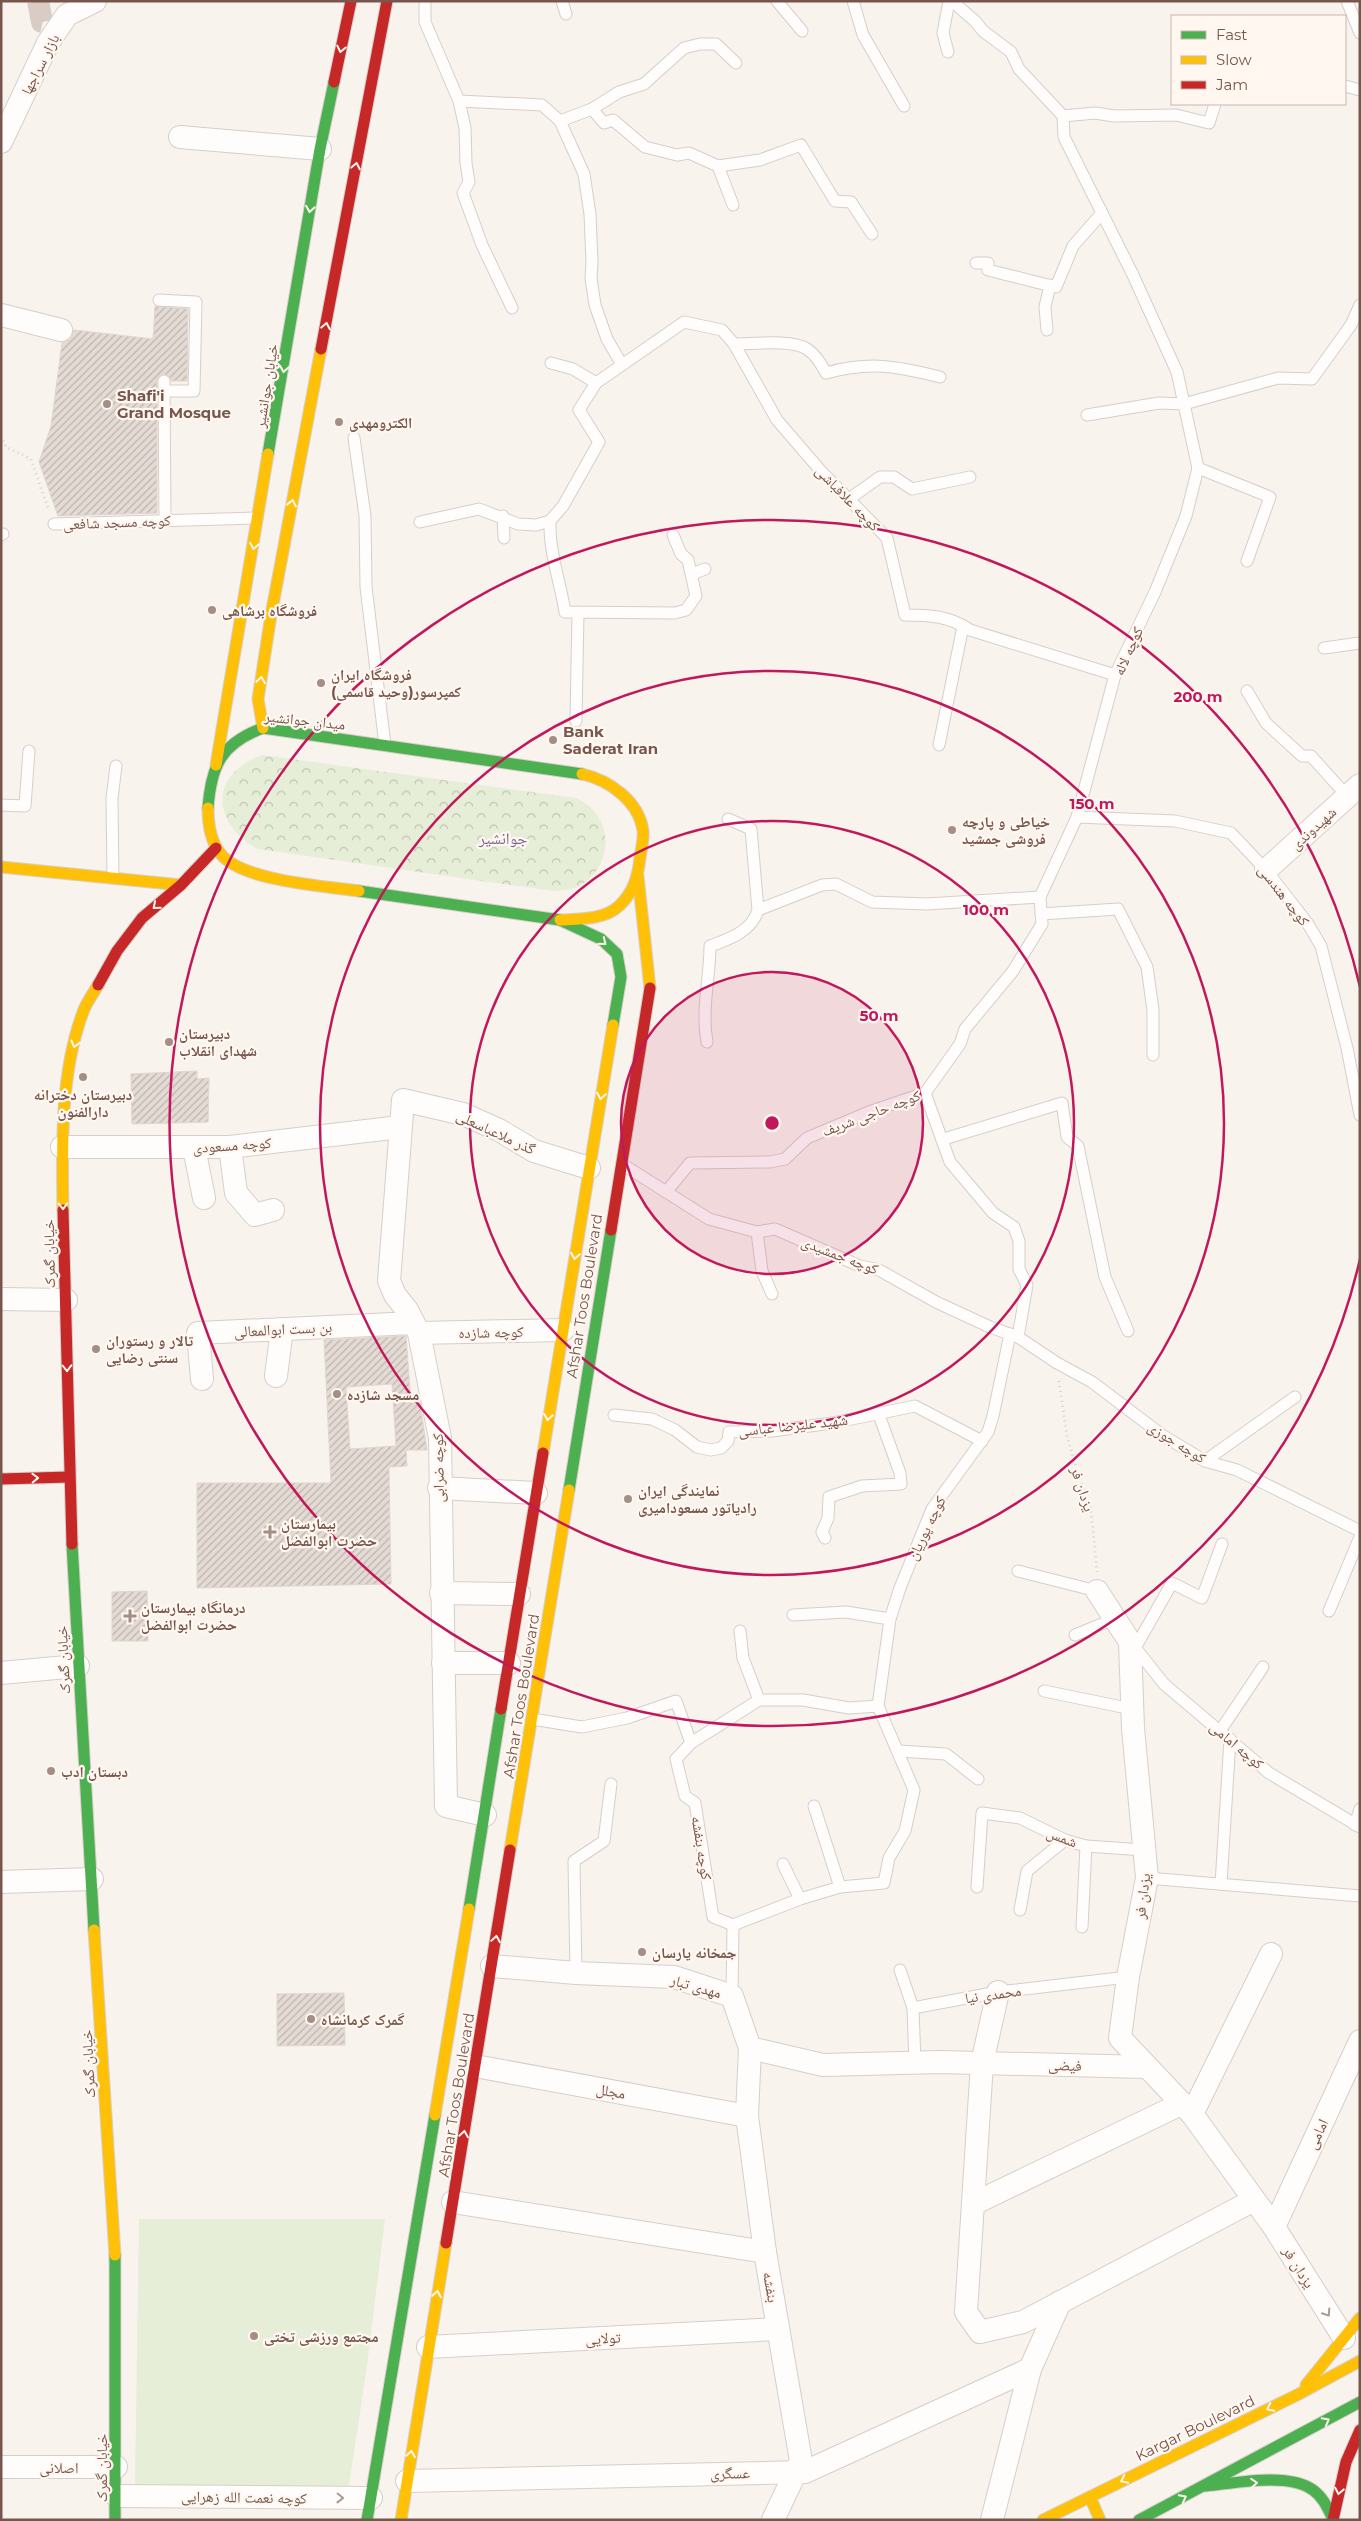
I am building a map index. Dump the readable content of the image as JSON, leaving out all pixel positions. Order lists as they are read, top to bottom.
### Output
{
  "streets": {
    "main road": [
      "خیابان جوانشیر",
      "میدان جوانشیر",
      "خیابان گمرک",
      "Afshar Toos Boulevard",
      "Kargar Boulevard"
    ],
    "street": [
      "بازار سراجها",
      "شهیدوندی",
      "گذر ملاعباسعلی",
      "کوچه مسعودی",
      "بن بست ابوالمعالی",
      "کوچه شازده",
      "کوچه ضرابی",
      "یزدان فر",
      "مهدی تبار",
      "فیضی",
      "مجلل",
      "امامی",
      "بنفشه",
      "تولایی",
      "اصلانی",
      "عسگری",
      "کوچه نعمت الله زهرایی"
    ],
    "lane": [
      "کوچه علافباشی",
      "کوچه مسجد شافعی",
      "کوچه لاله",
      "کوچه هندسی",
      "کوچه حاجی شریف",
      "کوچه جمشیدی",
      "شهید علیرضا عباسی",
      "کوچه جوزی",
      "کوچه پوریان",
      "کوچه امامی",
      "شمس",
      "کوچه بنفشه",
      "محمدی نیا"
    ]
  },
  "crossings": [
    ["خیابان جوانشیر", "کوچه مسجد شافعی"],
    ["خیابان جوانشیر", "میدان جوانشیر"],
    ["کوچه علافباشی", "کوچه لاله"],
    ["کوچه لاله", "کوچه هندسی"],
    ["کوچه لاله", "کوچه حاجی شریف"],
    ["میدان جوانشیر", "خیابان گمرک"],
    ["میدان جوانشیر", "Afshar Toos Boulevard"],
    ["شهیدوندی", "کوچه هندسی"],
    ["کوچه حاجی شریف", "کوچه جمشیدی"],
    ["کوچه حاجی شریف", "کوچه پوریان"],
    ["گذر ملاعباسعلی", "Afshar Toos Boulevard"],
    ["گذر ملاعباسعلی", "کوچه ضرابی"],
    ["کوچه مسعودی", "خیابان گمرک"],
    ["کوچه مسعودی", "کوچه ضرابی"],
    ["خیابان گمرک", "اصلانی"],
    ["خیابان گمرک", "کوچه نعمت الله زهرایی"],
    ["کوچه جمشیدی", "Afshar Toos Boulevard"],
    ["کوچه جمشیدی", "کوچه جوزی"],
    ["کوچه جمشیدی", "یزدان فر"],
    ["کوچه جمشیدی", "کوچه پوریان"],
    ["Afshar Toos Boulevard", "کوچه شازده"],
    ["Afshar Toos Boulevard", "کوچه ضرابی"],
    ["Afshar Toos Boulevard", "مهدی تبار"],
    ["Afshar Toos Boulevard", "مجلل"],
    ["Afshar Toos Boulevard", "تولایی"],
    ["Afshar Toos Boulevard", "عسگری"],
    ["Afshar Toos Boulevard", "کوچه نعمت الله زهرایی"],
    ["بن بست ابوالمعالی", "کوچه شازده"],
    ["بن بست ابوالمعالی", "کوچه ضرابی"],
    ["کوچه شازده", "کوچه ضرابی"],
    ["شهید علیرضا عباسی", "کوچه پوریان"],
    ["کوچه جوزی", "یزدان فر"],
    ["یزدان فر", "کوچه امامی"],
    ["یزدان فر", "شمس"],
    ["یزدان فر", "محمدی نیا"],
    ["یزدان فر", "فیضی"],
    ["یزدان فر", "امامی"],
    ["مهدی تبار", "بنفشه"],
    ["مجلل", "بنفشه"],
    ["بنفشه", "تولایی"],
    ["بنفشه", "عسگری"]
  ],
  "one_way": ["کوچه نعمت الله زهرایی"],
  "districts": ["جوانشیر"],
  "places": {
    "other": [
      "Shafi'i Grand Mosque",
      "الکترومهدی",
      "فروشگاه برشاهی",
      "فروشگاه ایران کمپرسور(وحید قاسمی)",
      "Bank Saderat Iran",
      "خیاطی ‌‌و‌ پارچه فروشی جمشید",
      "دبیرستان شهدای انقلاب",
      "دبیرستان دخترانه دارالفنون",
      "تالار و رستوران سنتی رضایی",
      "مسجد شازده",
      "نمایندگی ایران رادیاتور مسعودامیری",
      "دبستان ادب",
      "جمخانه یارسان",
      "گمرک کرمانشاه",
      "مجتمع ورزشی تختی"
    ],
    "health": ["بیمارستان حضرت ابوالفضل", "درمانگاه بیمارستان حضرت ابوالفضل"]
  },
  "legend": ["Fast", "Slow", "Jam"],
  "rings": [
    "200 m",
    "150 m",
    "100 m",
    "50 m"
  ]
}
